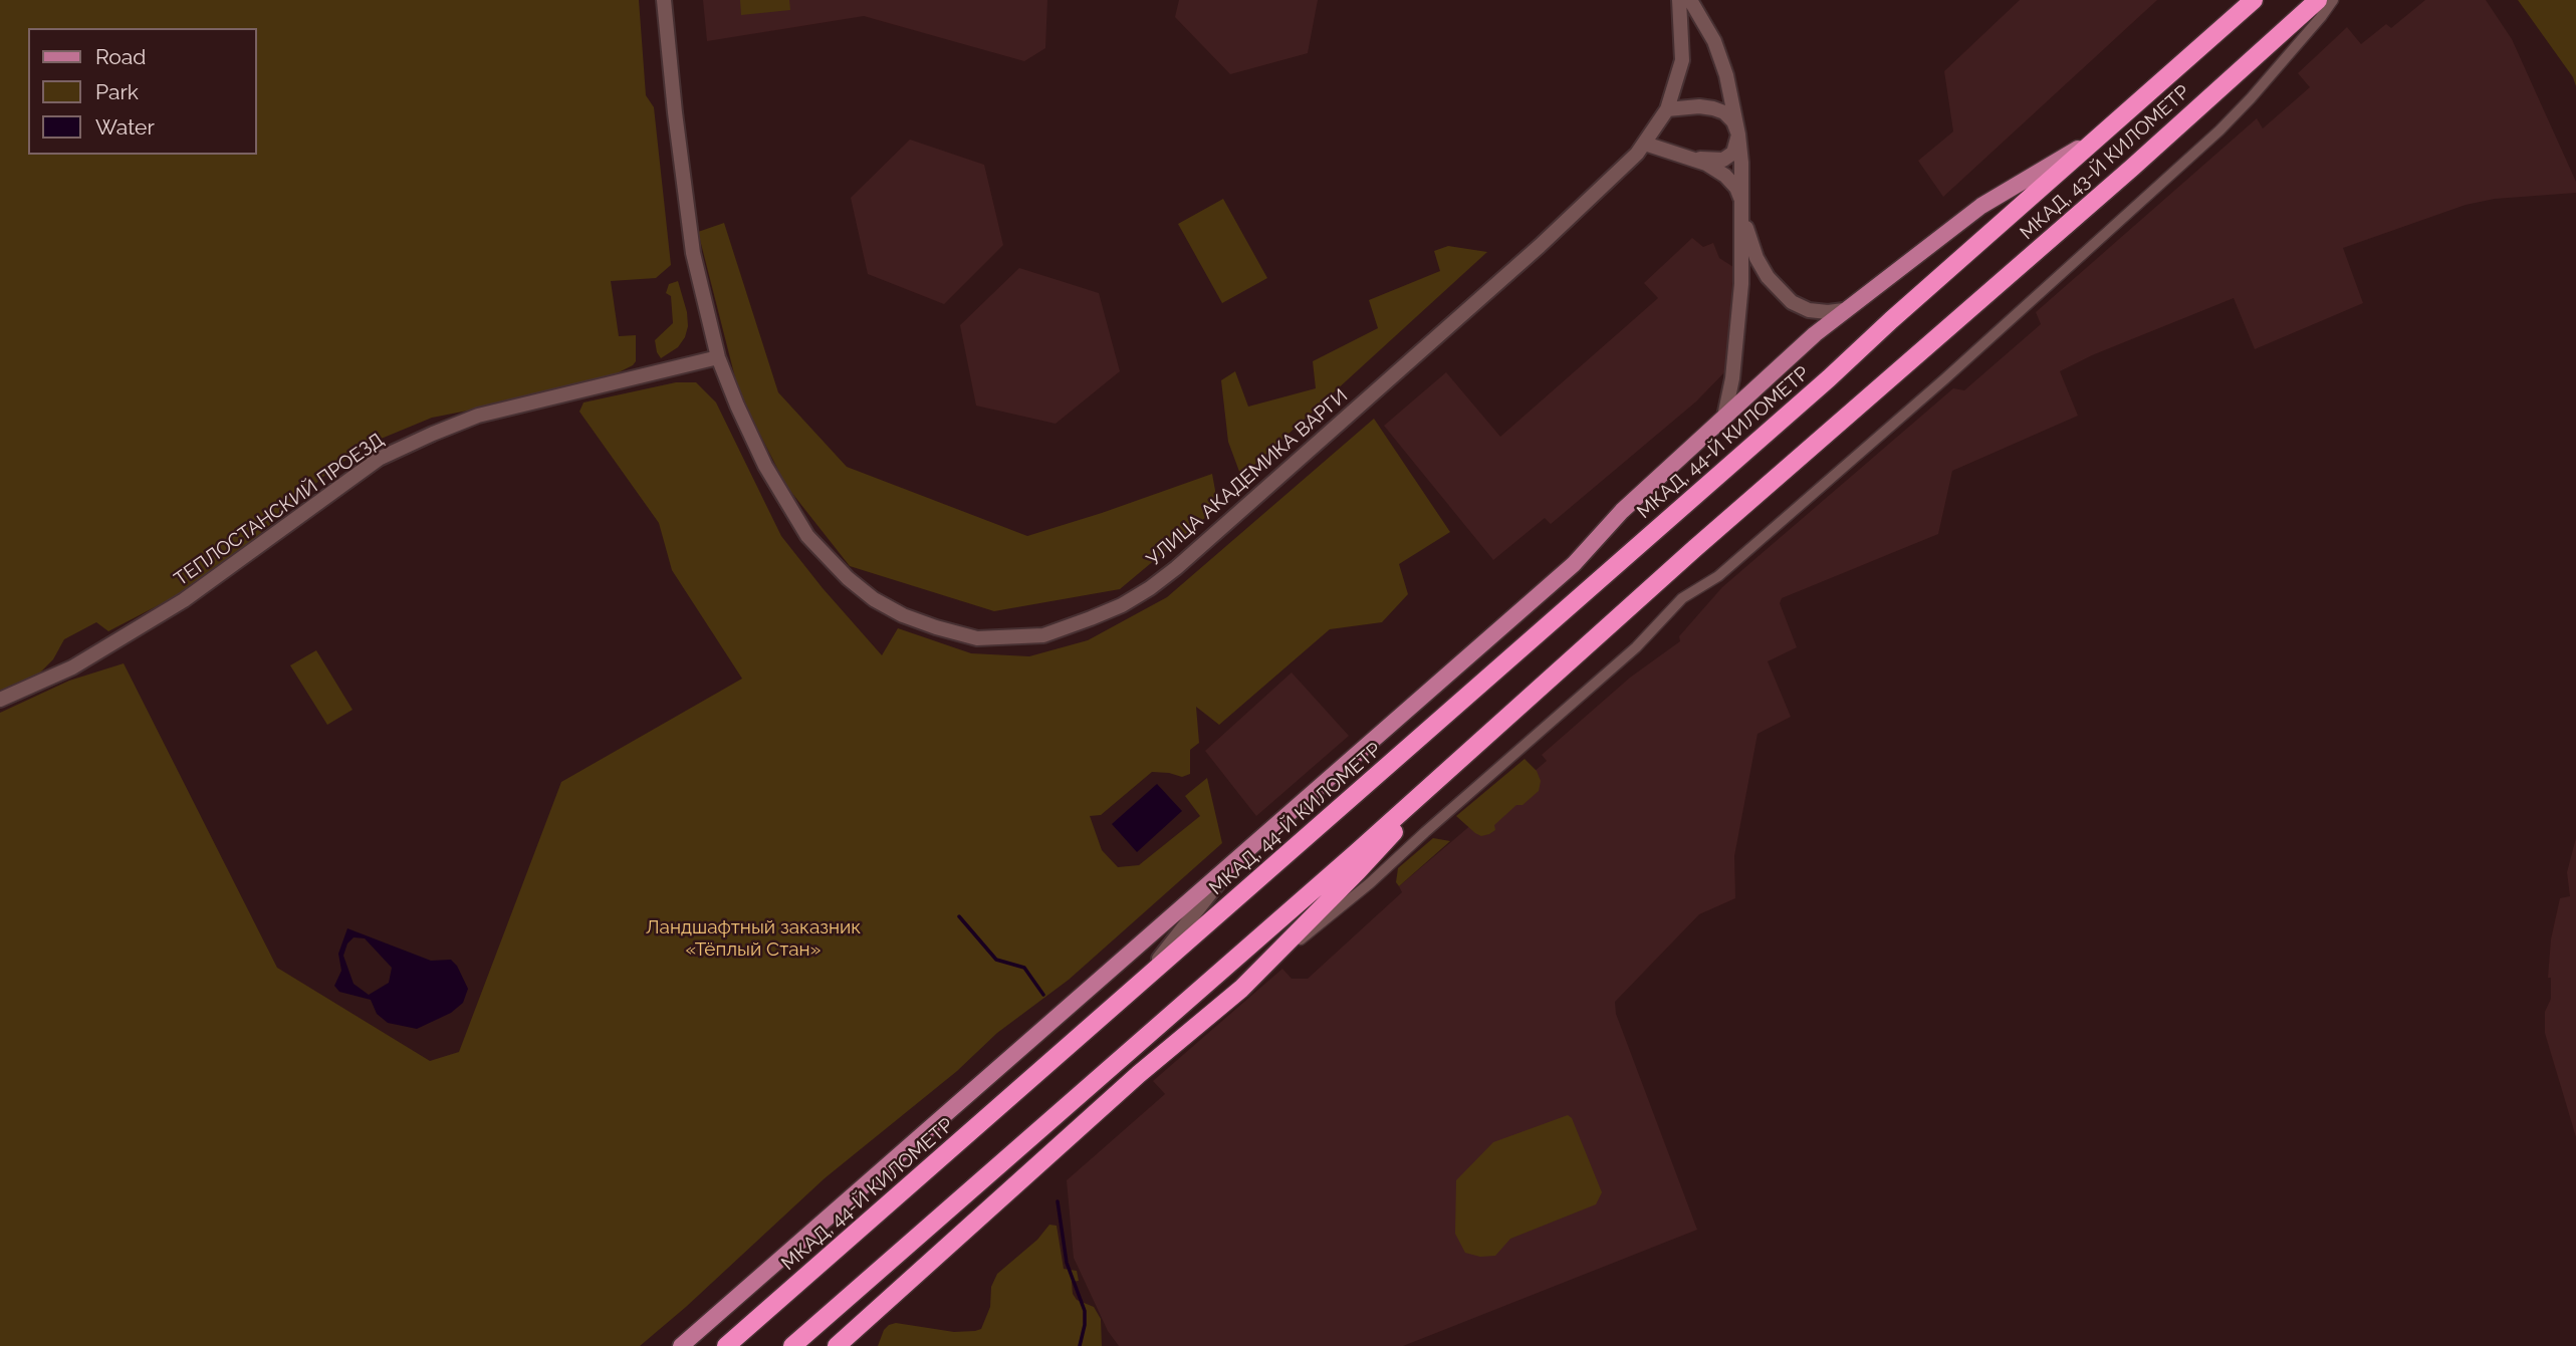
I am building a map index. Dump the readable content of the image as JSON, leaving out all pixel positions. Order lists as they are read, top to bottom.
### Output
{
  "streets": {
    "highway": ["МКАД, 43-Й КИЛОМЕТР", "МКАД, 44-Й КИЛОМЕТР"],
    "street": ["УЛИЦА АКАДЕМИКА ВАРГИ", "ТЕПЛОСТАНСКИЙ ПРОЕЗД"]
  },
  "crossings": [
    ["МКАД, 43-Й КИЛОМЕТР", "МКАД, 44-Й КИЛОМЕТР"],
    ["УЛИЦА АКАДЕМИКА ВАРГИ", "ТЕПЛОСТАНСКИЙ ПРОЕЗД"]
  ],
  "parks": ["Ландшафтный заказник «Тёплый Стан»"],
  "legend": ["Road", "Park", "Water"]
}
